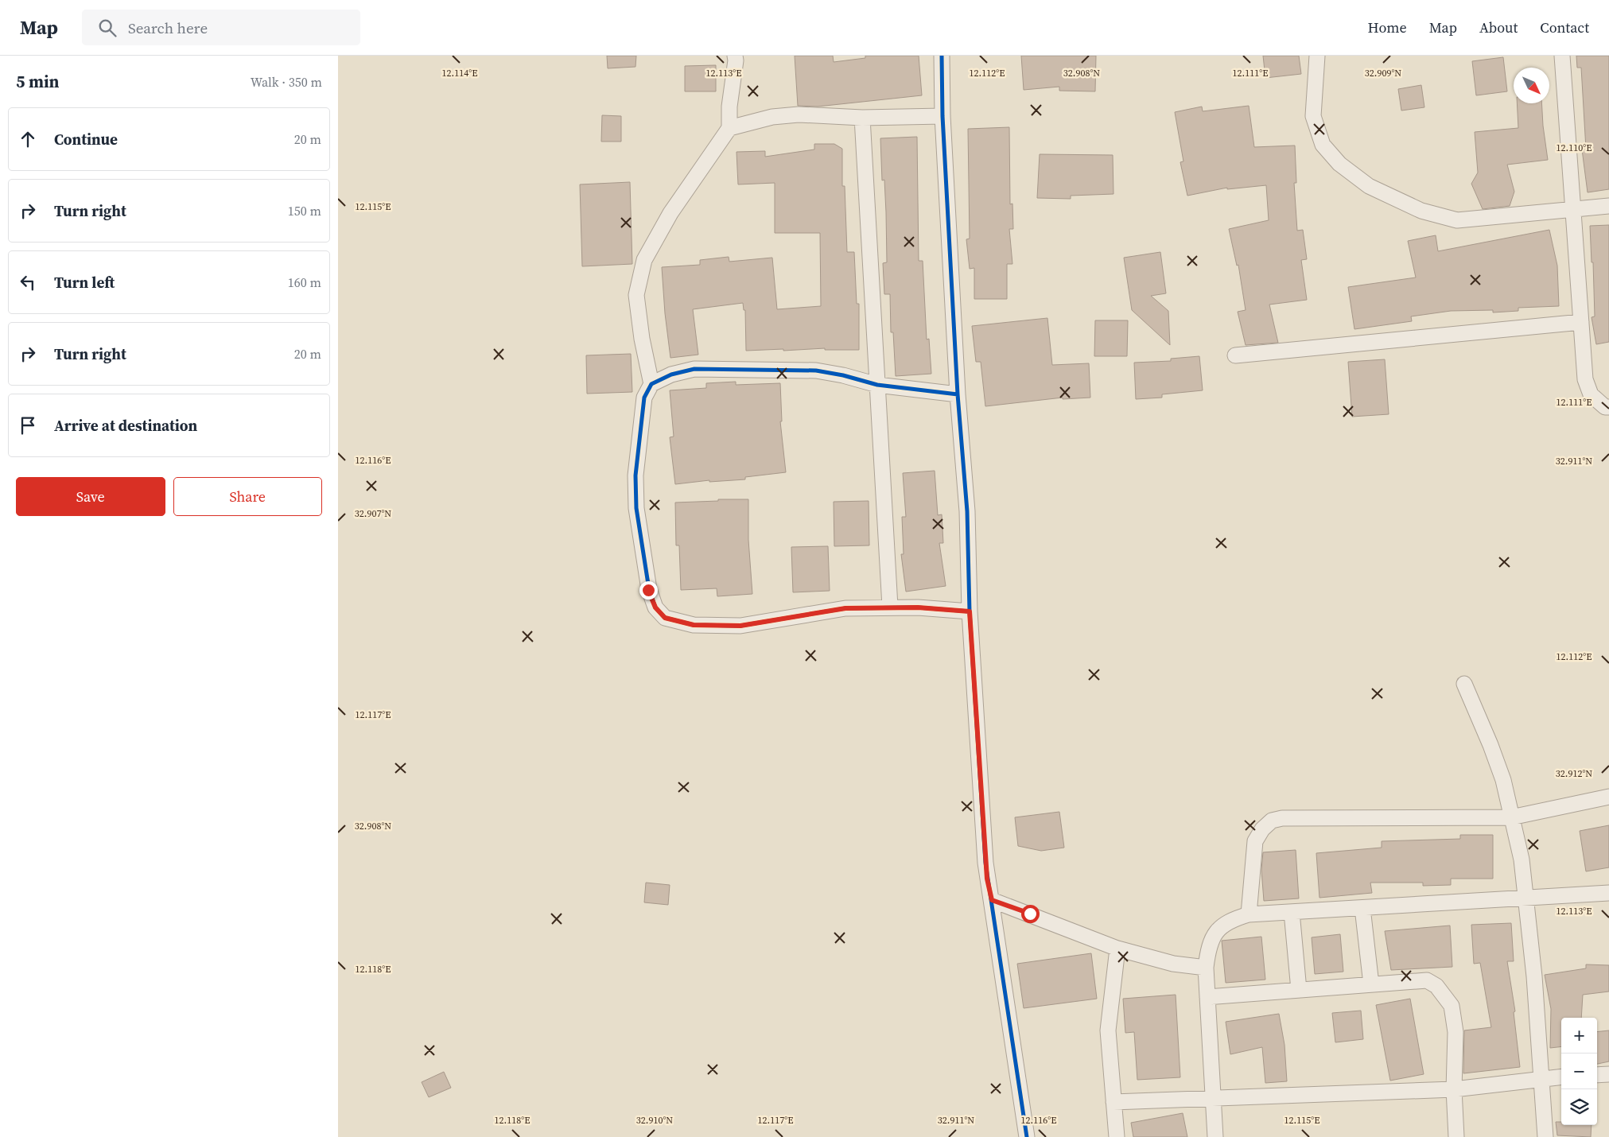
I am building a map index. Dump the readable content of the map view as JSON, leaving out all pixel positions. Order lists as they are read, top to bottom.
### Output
{
  "north": "bottom right",
  "page": {
    "header": "Map",
    "search": "Search here",
    "nav": [
      "Home",
      "Map",
      "About",
      "Contact"
    ],
    "heading": ["5 min", "Walk · 350 m"],
    "list": [
      ["Continue", "20 m"],
      ["Turn right", "150 m"],
      ["Turn left", "160 m"],
      ["Turn right", "20 m"],
      "Arrive at destination"
    ],
    "buttons": ["Save", "Share"],
    "map_buttons": ["+", "−"]
  },
  "coordinates": [
    "12.114°E",
    "12.113°E",
    "12.111°E",
    "12.112°E",
    "32.908°N",
    "32.909°N",
    "12.110°E",
    "12.115°E",
    "12.116°E",
    "32.911°N",
    "32.907°N",
    "12.117°E",
    "32.912°N",
    "12.118°E",
    "32.910°N"
  ]
}
